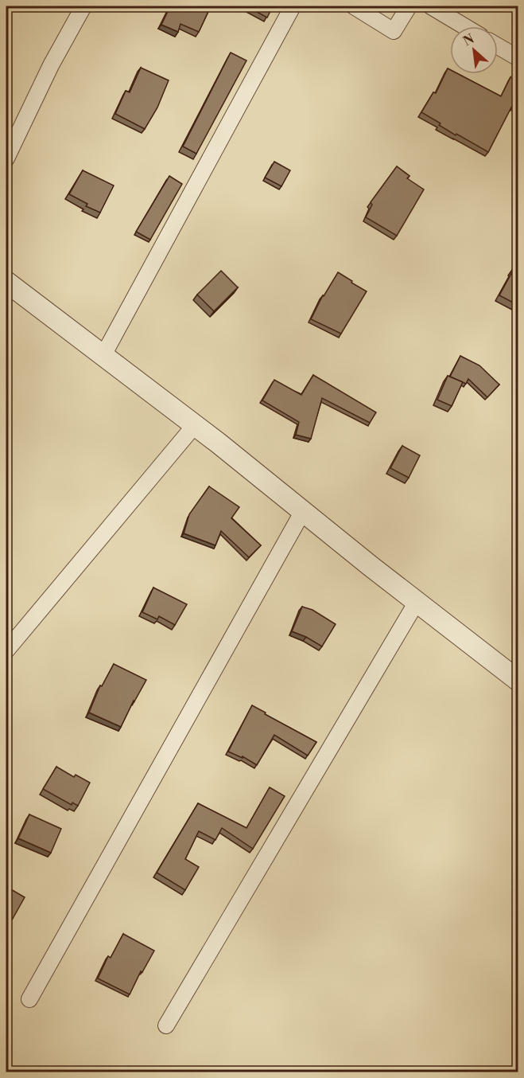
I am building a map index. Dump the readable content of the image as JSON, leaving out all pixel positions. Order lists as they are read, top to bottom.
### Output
{
  "north": "top left"
}
